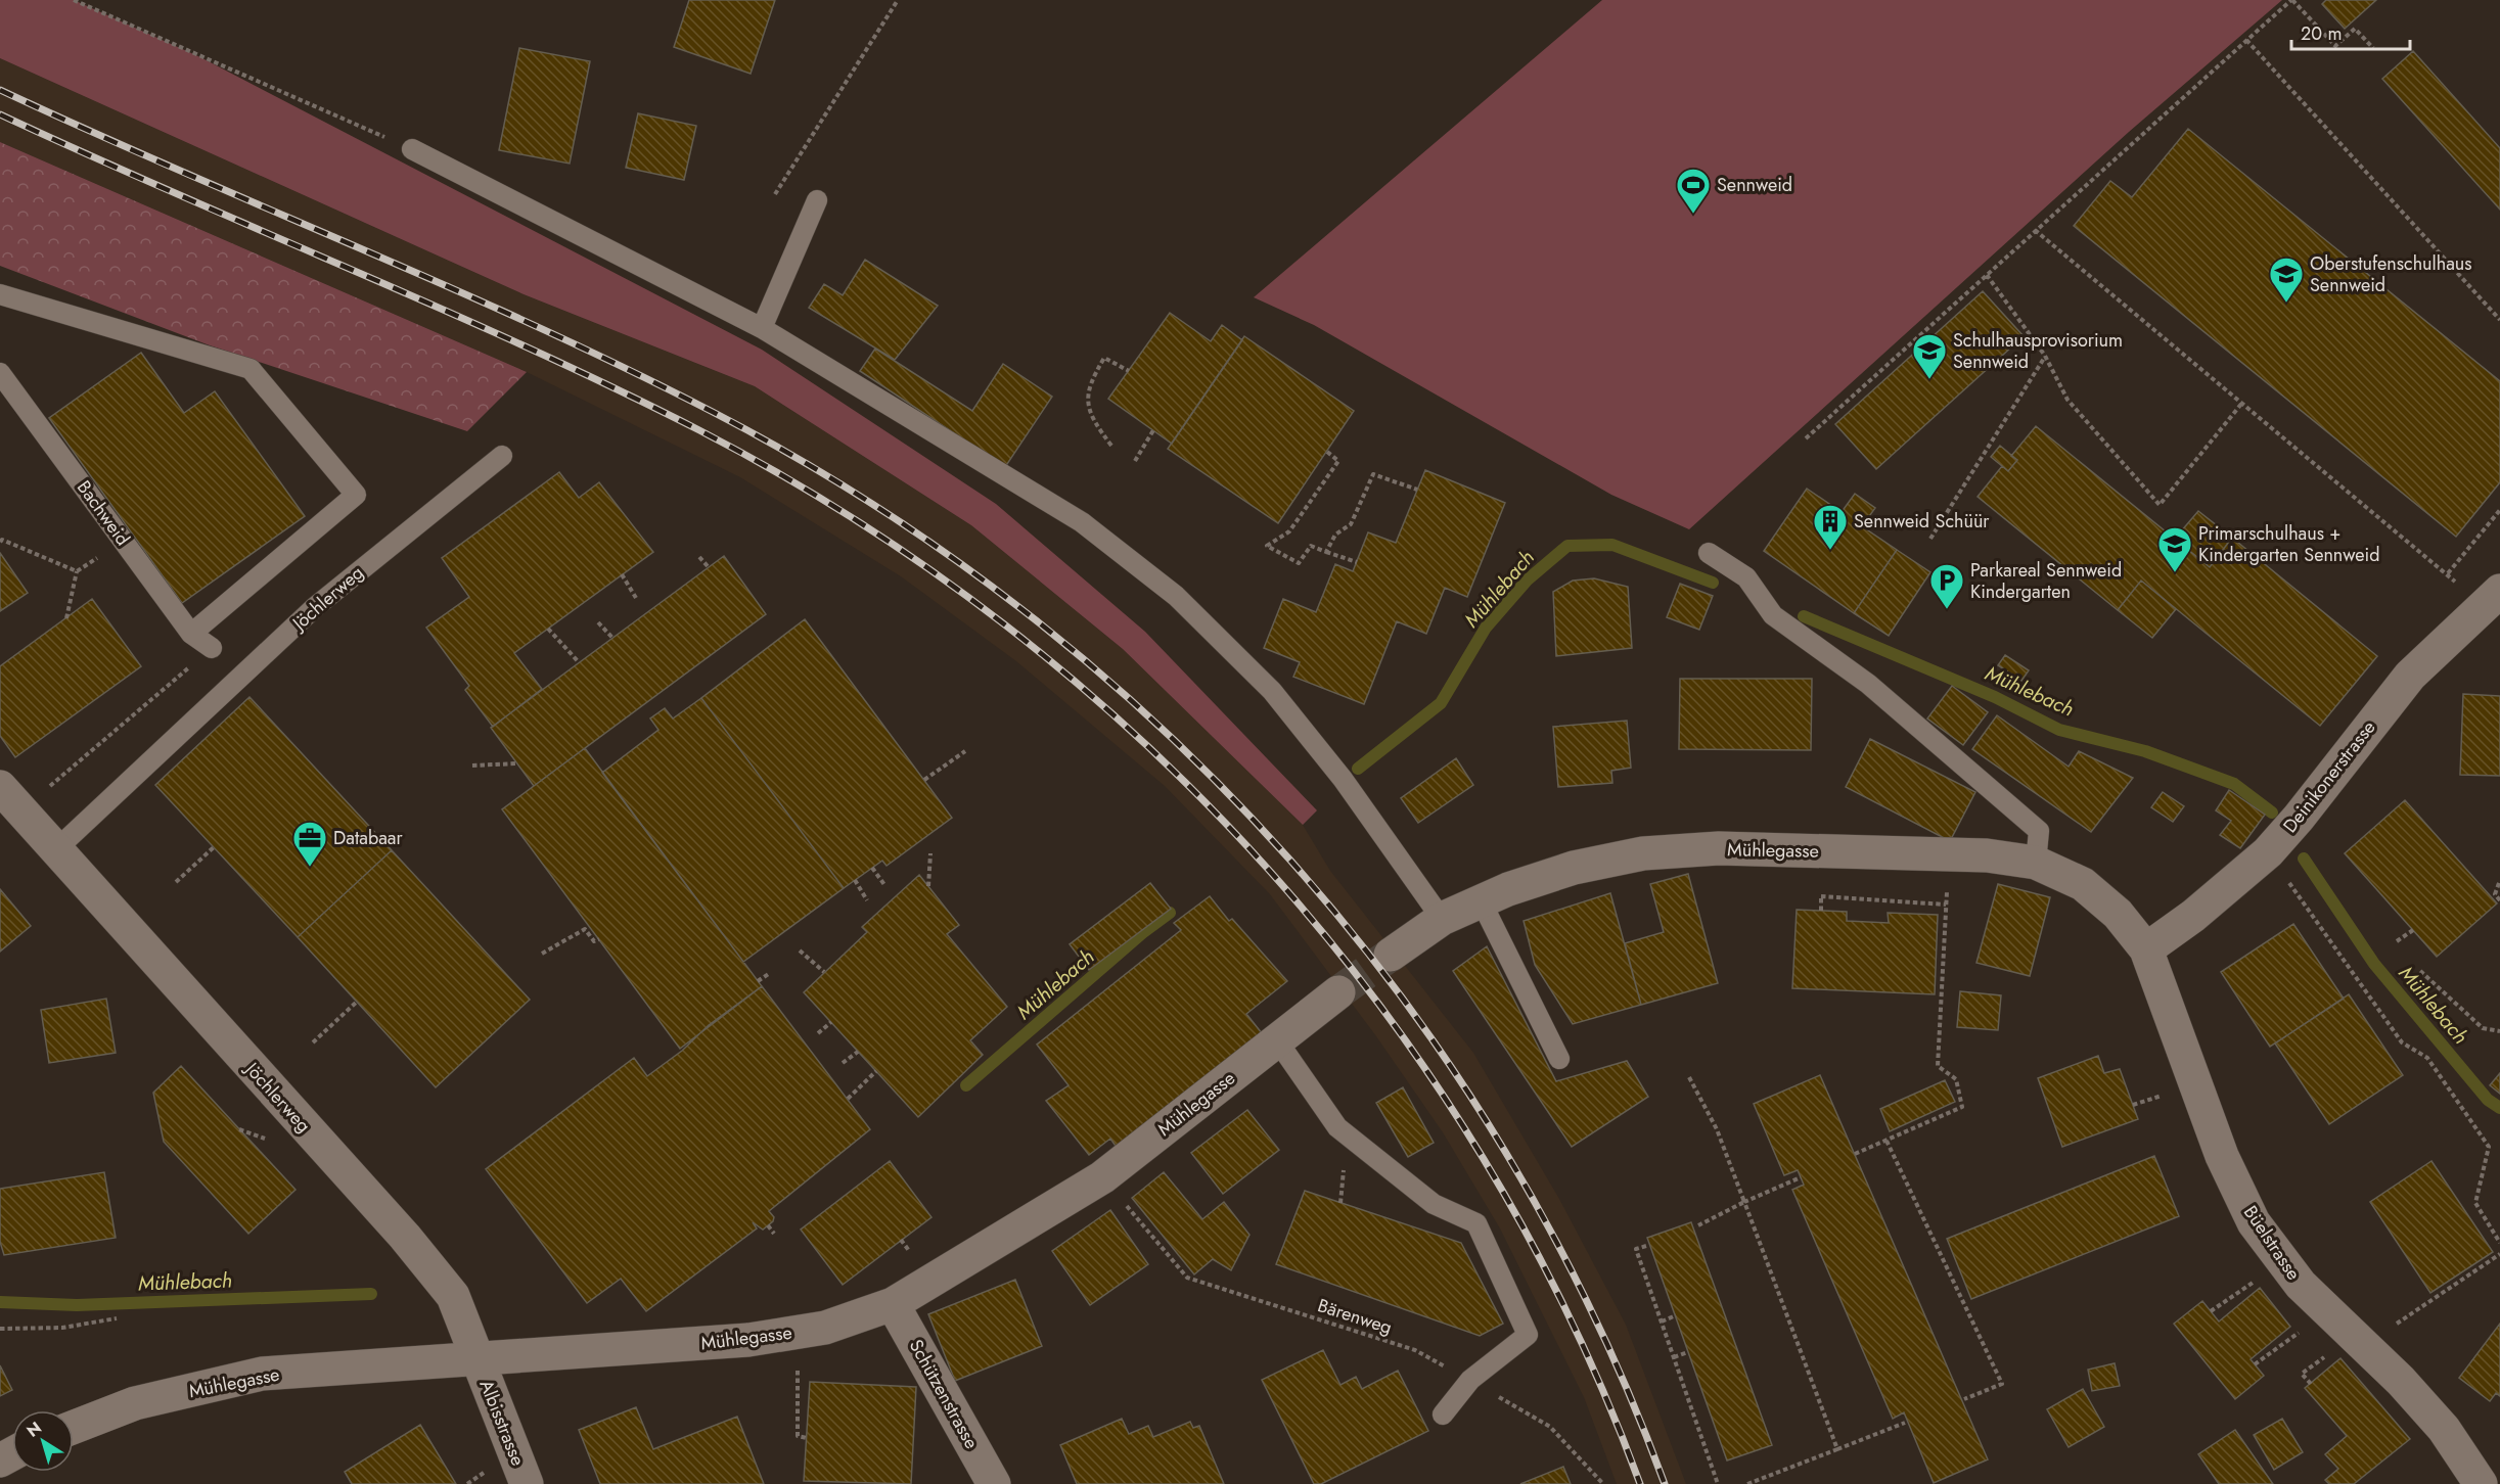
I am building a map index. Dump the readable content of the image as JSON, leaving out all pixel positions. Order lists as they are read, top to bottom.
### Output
{
  "streets": {
    "street": [
      "Jöchlerweg",
      "Deinikonerstrasse",
      "Mühlegasse",
      "Büelstrasse",
      "Schützenstrasse",
      "Albisstrasse"
    ],
    "lane": ["Bachweid"],
    "path": ["Bärenweg"]
  },
  "crossings": [
    ["Jöchlerweg", "Mühlegasse"],
    ["Jöchlerweg", "Albisstrasse"],
    ["Deinikonerstrasse", "Mühlegasse"],
    ["Deinikonerstrasse", "Büelstrasse"],
    ["Mühlegasse", "Büelstrasse"],
    ["Mühlegasse", "Bärenweg"],
    ["Mühlegasse", "Schützenstrasse"],
    ["Mühlegasse", "Albisstrasse"]
  ],
  "water": ["Mühlebach"],
  "places": {
    "sports": ["Sennweid"],
    "school or university": ["Oberstufenschulhaus Sennweid", "Schulhausprovisorium Sennweid", "Primarschulhaus + Kindergarten Sennweid"],
    "building": ["Sennweid Schüür"],
    "parking": ["Parkareal Sennweid Kindergarten"],
    "office": ["Databaar"]
  },
  "scale_bar": "20 m",
  "north": "top left"
}
